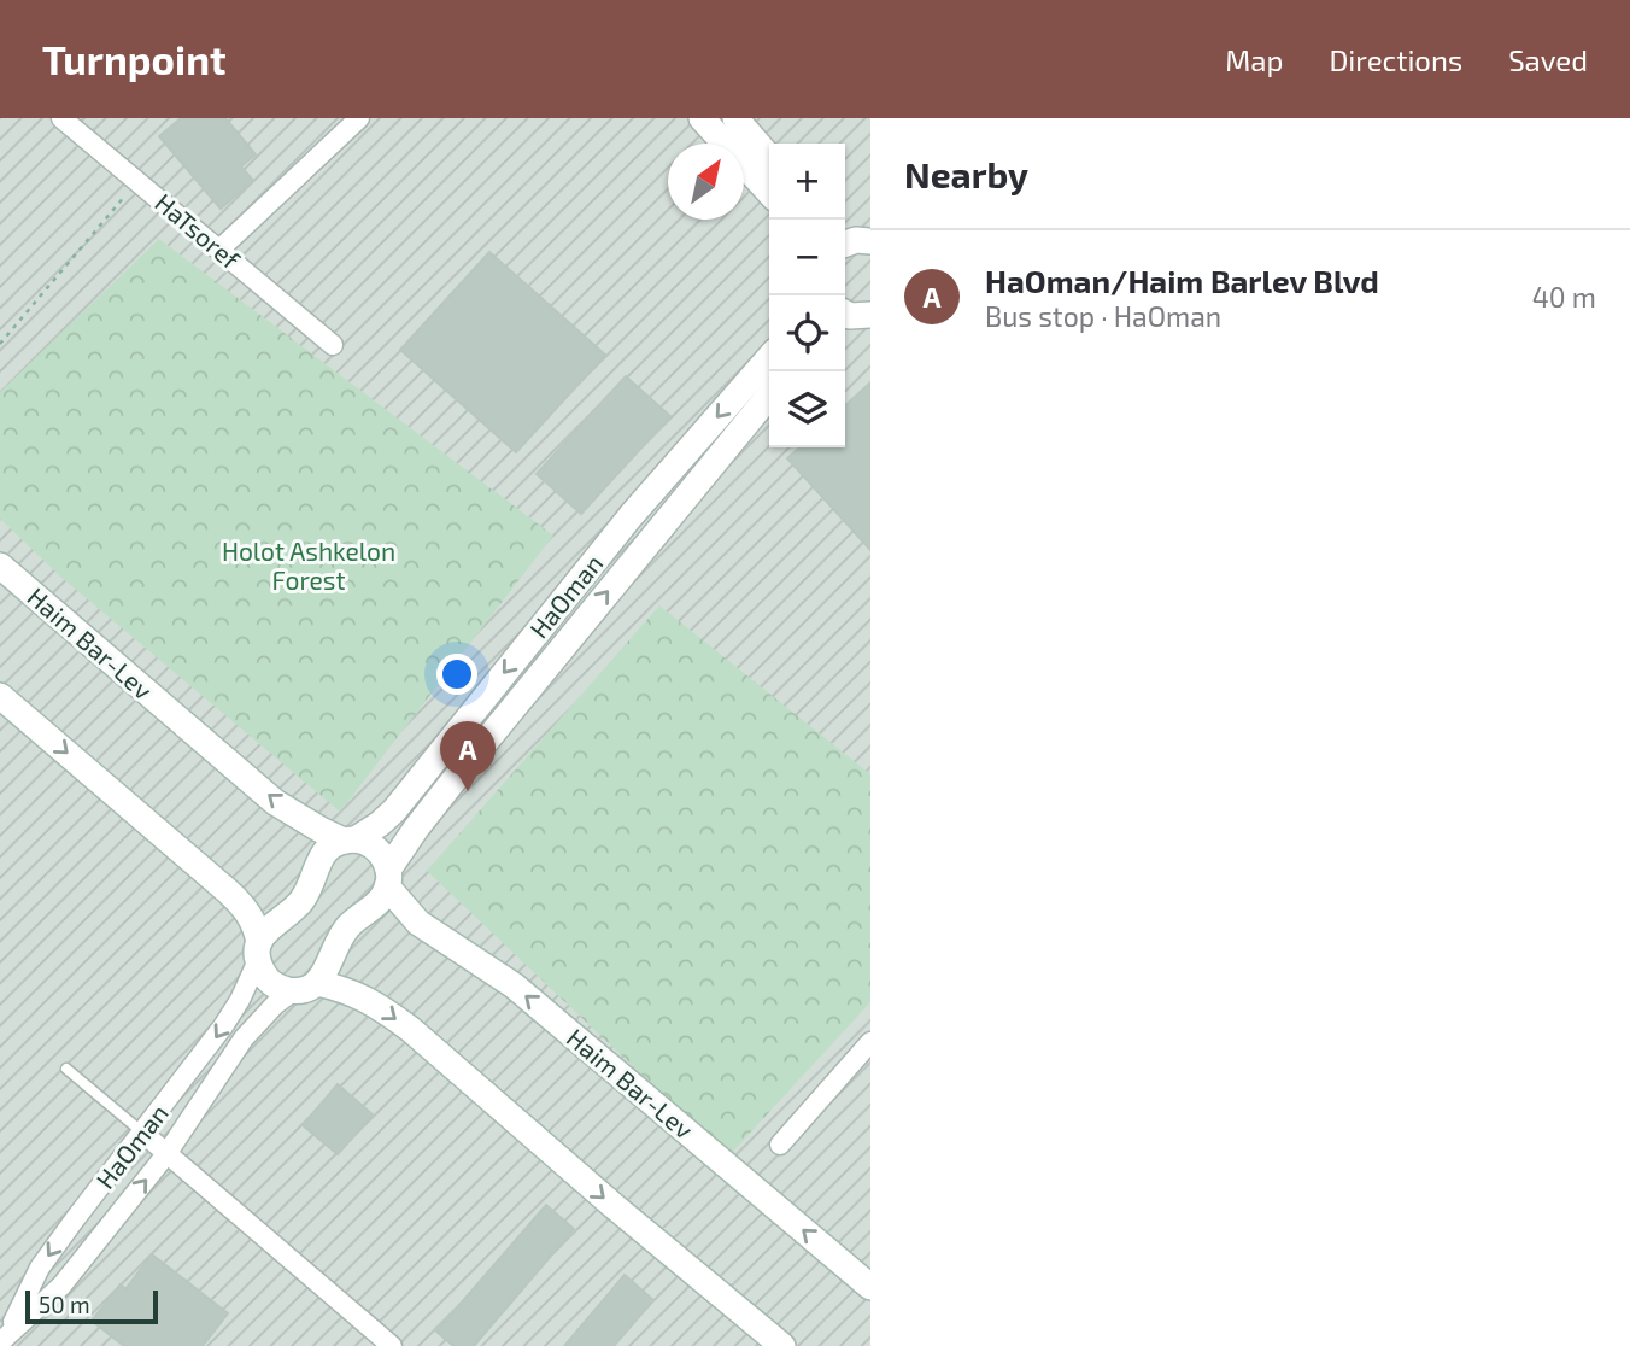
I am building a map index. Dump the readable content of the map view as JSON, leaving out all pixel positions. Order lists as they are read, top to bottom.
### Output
{
  "streets": {
    "main road": ["HaOman", "Haim Bar-Lev"],
    "street": ["HaTsoref"]
  },
  "crossings": [
    ["HaOman", "Haim Bar-Lev"]
  ],
  "parks": ["Holot Ashkelon Forest"],
  "scale_bar": "50 m",
  "north": "top right",
  "page": {
    "header": "Turnpoint",
    "nav": ["Map", "Directions", "Saved"],
    "heading": "Nearby",
    "map_buttons": ["+", "−"],
    "list": [
      {
        "mark": "A",
        "name": "HaOman/Haim Barlev Blvd",
        "note": "Bus stop · HaOman",
        "value": "40 m"
      }
    ],
    "pins": "A",
    "scale": "50 m"
  }
}
